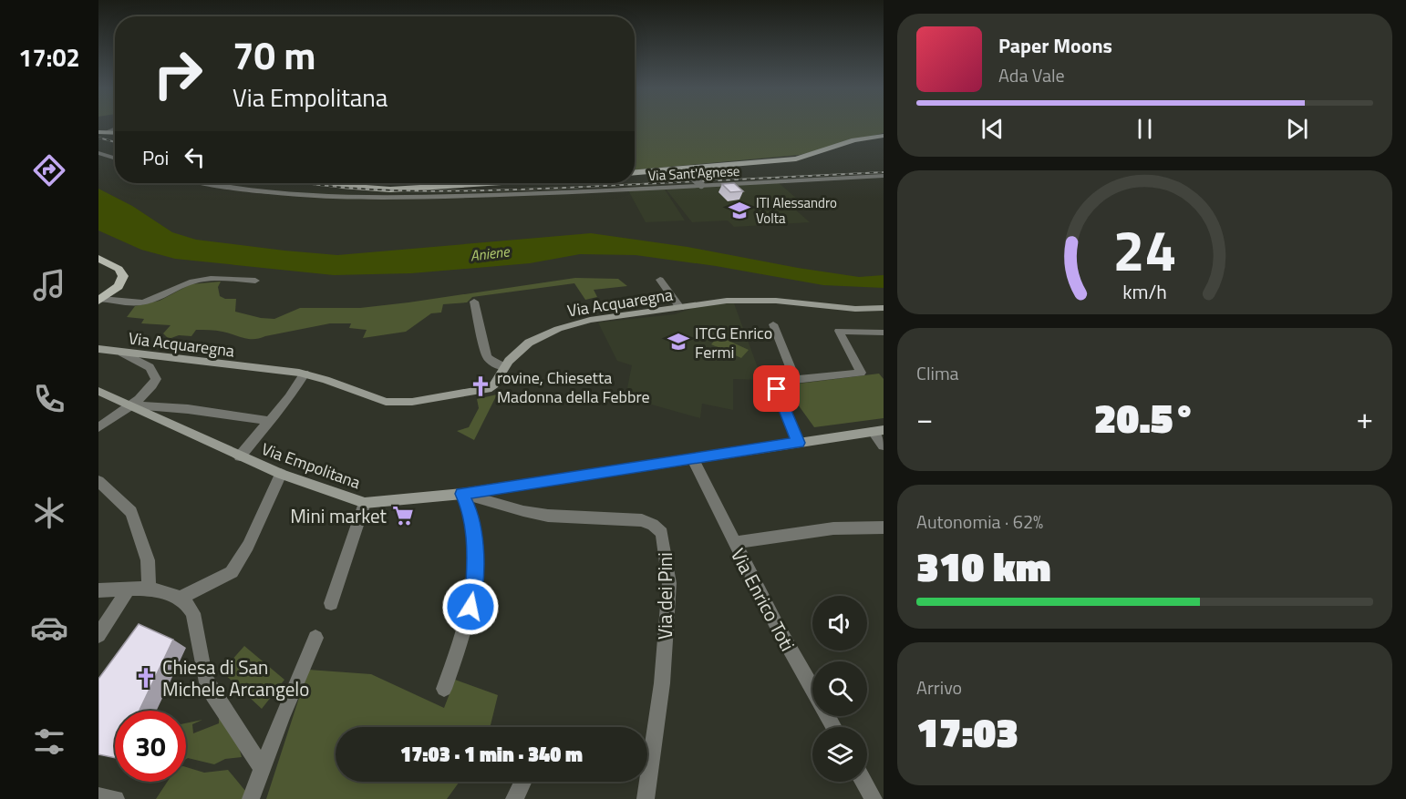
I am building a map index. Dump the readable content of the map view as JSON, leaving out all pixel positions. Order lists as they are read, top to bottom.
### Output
{
  "streets": {
    "main road": ["Via Acquaregna", "Via Empolitana"],
    "street": ["Via Sant'Agnese", "Via dei Pini", "Via Enrico Toti"]
  },
  "crossings": [
    ["Via Empolitana", "Via dei Pini"],
    ["Via Empolitana", "Via Enrico Toti"]
  ],
  "water": ["Aniene"],
  "places": {
    "school or university": ["ITI Alessandro Volta", "ITCG Enrico Fermi"],
    "church": ["rovine, Chiesetta Madonna della Febbre", "Chiesa di San Michele Arcangelo"],
    "supermarket": ["Mini market"]
  },
  "page": {
    "tabs": "17:02",
    "turn": ["70 m", "Via Empolitana"],
    "song": ["Paper Moons", "Ada Vale"],
    "then": "Poi",
    "tile": [
      "Clima",
      ["Autonomia · 62%", "310 km"],
      ["Arrivo", "17:03"]
    ],
    "heat": ["−", "20.5°", "+"],
    "limit": "30",
    "trip": "17:03 · 1 min · 340 m",
    "gauge": ["24", "km/h"]
  }
}
